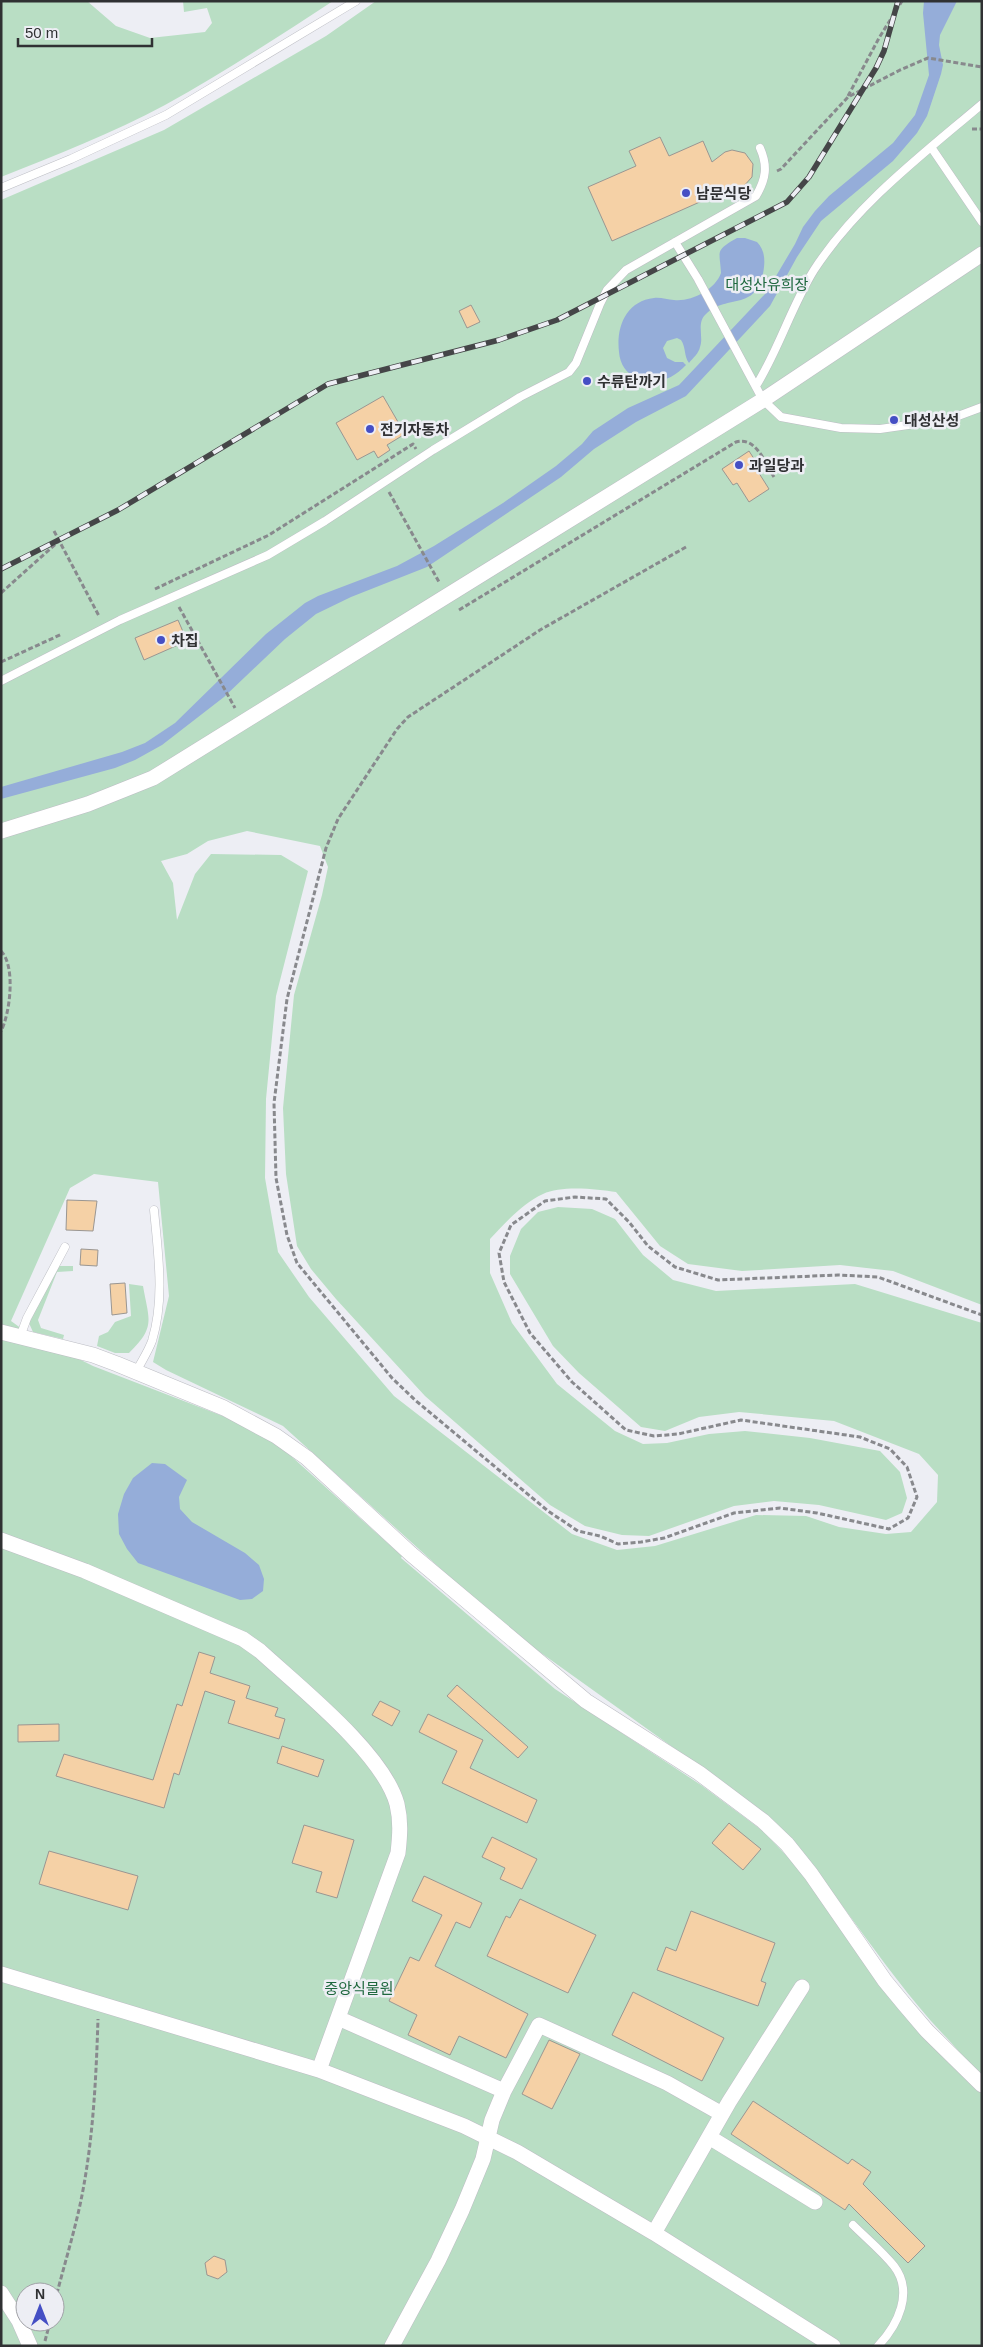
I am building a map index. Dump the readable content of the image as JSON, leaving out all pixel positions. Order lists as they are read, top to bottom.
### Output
{
  "parks": ["대성산유희장", "중앙식물원"],
  "places": [
    "남문식당",
    "수류탄까기",
    "대성산성",
    "전기자동차",
    "과일당과",
    "차집"
  ],
  "scale_bar": "50 m",
  "north": "top"
}
